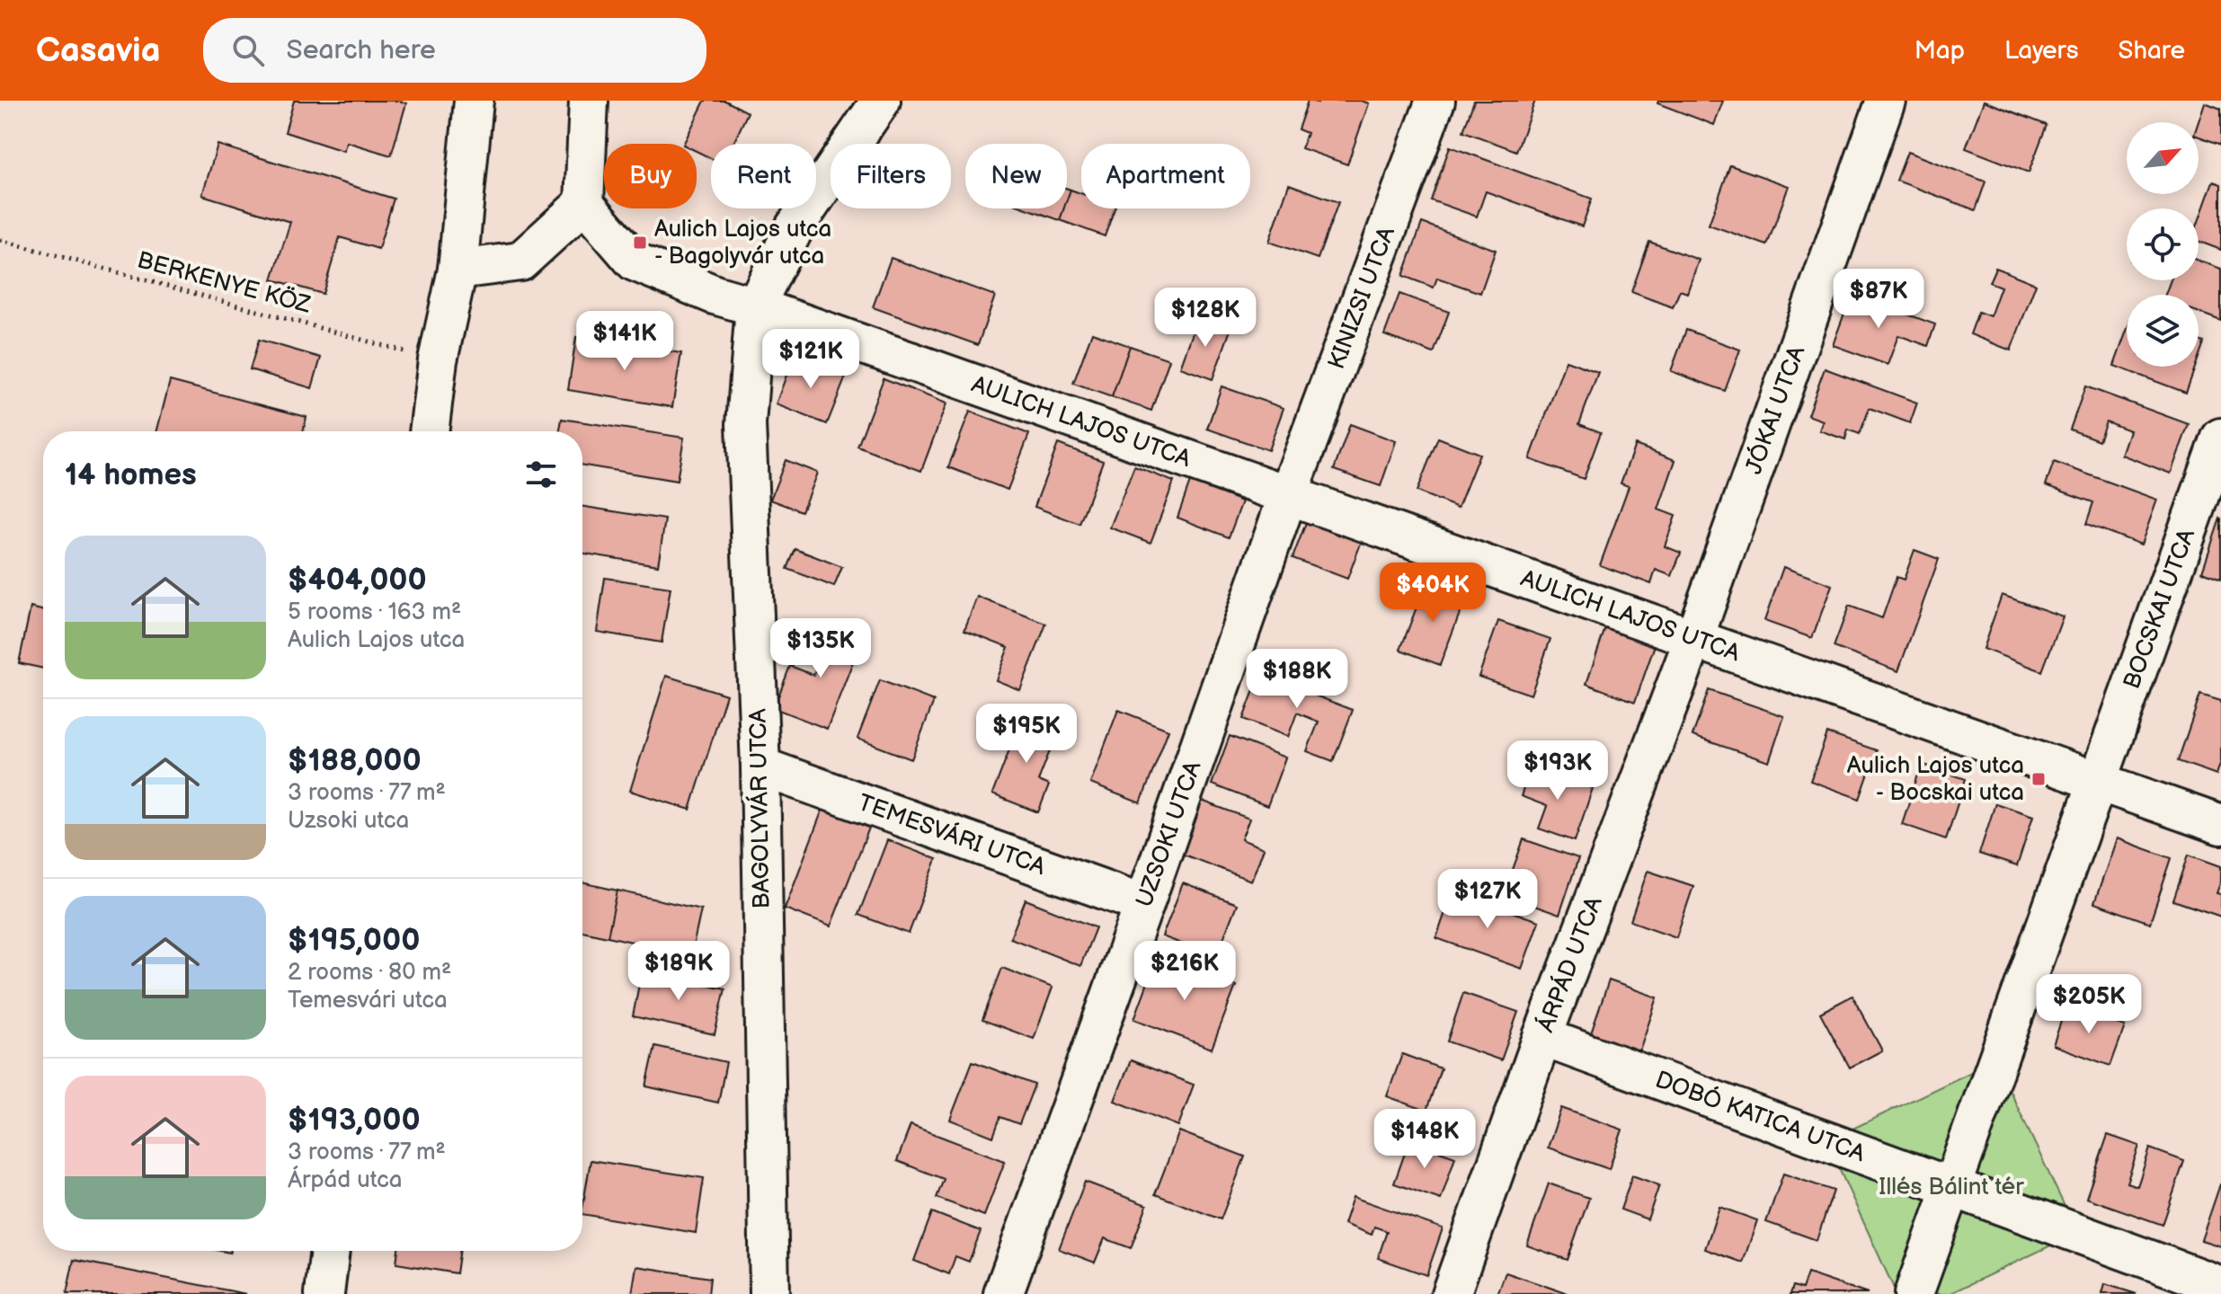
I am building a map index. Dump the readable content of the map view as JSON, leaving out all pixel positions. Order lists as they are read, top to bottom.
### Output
{
  "streets": {
    "street": [
      "KINIZSI UTCA",
      "JÓKAI UTCA",
      "AULICH LAJOS UTCA",
      "BOCSKAI UTCA",
      "BAGOLYVÁR UTCA",
      "UZSOKI UTCA",
      "TEMESVÁRI UTCA",
      "ÁRPÁD UTCA",
      "DOBÓ KATICA UTCA"
    ],
    "path": ["BERKENYE KÖZ"]
  },
  "crossings": [
    ["KINIZSI UTCA", "AULICH LAJOS UTCA"],
    ["KINIZSI UTCA", "UZSOKI UTCA"],
    ["JÓKAI UTCA", "AULICH LAJOS UTCA"],
    ["JÓKAI UTCA", "ÁRPÁD UTCA"],
    ["AULICH LAJOS UTCA", "BOCSKAI UTCA"],
    ["AULICH LAJOS UTCA", "BAGOLYVÁR UTCA"],
    ["AULICH LAJOS UTCA", "UZSOKI UTCA"],
    ["AULICH LAJOS UTCA", "ÁRPÁD UTCA"],
    ["BOCSKAI UTCA", "DOBÓ KATICA UTCA"],
    ["BAGOLYVÁR UTCA", "TEMESVÁRI UTCA"],
    ["UZSOKI UTCA", "TEMESVÁRI UTCA"],
    ["ÁRPÁD UTCA", "DOBÓ KATICA UTCA"]
  ],
  "parks": ["Illés Bálint tér"],
  "places": {
    "transit": ["Aulich Lajos utca - Bagolyvár utca", "Aulich Lajos utca - Bocskai utca"]
  },
  "north": "top right",
  "page": {
    "header": "Casavia",
    "search": "Search here",
    "nav": ["Map", "Layers", "Share"],
    "chip": [
      "Buy",
      "Rent",
      "Filters",
      "New",
      "Apartment"
    ],
    "price": [
      "$87K",
      "$128K",
      "$141K",
      "$121K",
      "$404K",
      "$135K",
      "$188K",
      "$195K",
      "$193K",
      "$127K",
      "$189K",
      "$216K",
      "$205K",
      "$148K"
    ],
    "heading": "14 homes",
    "list": [
      {
        "name": "$404,000",
        "note": "5 rooms · 163 m² · Aulich Lajos utca"
      },
      {
        "name": "$188,000",
        "note": "3 rooms · 77 m² · Uzsoki utca"
      },
      {
        "name": "$195,000",
        "note": "2 rooms · 80 m² · Temesvári utca"
      },
      {
        "name": "$193,000",
        "note": "3 rooms · 77 m² · Árpád utca"
      }
    ]
  }
}
